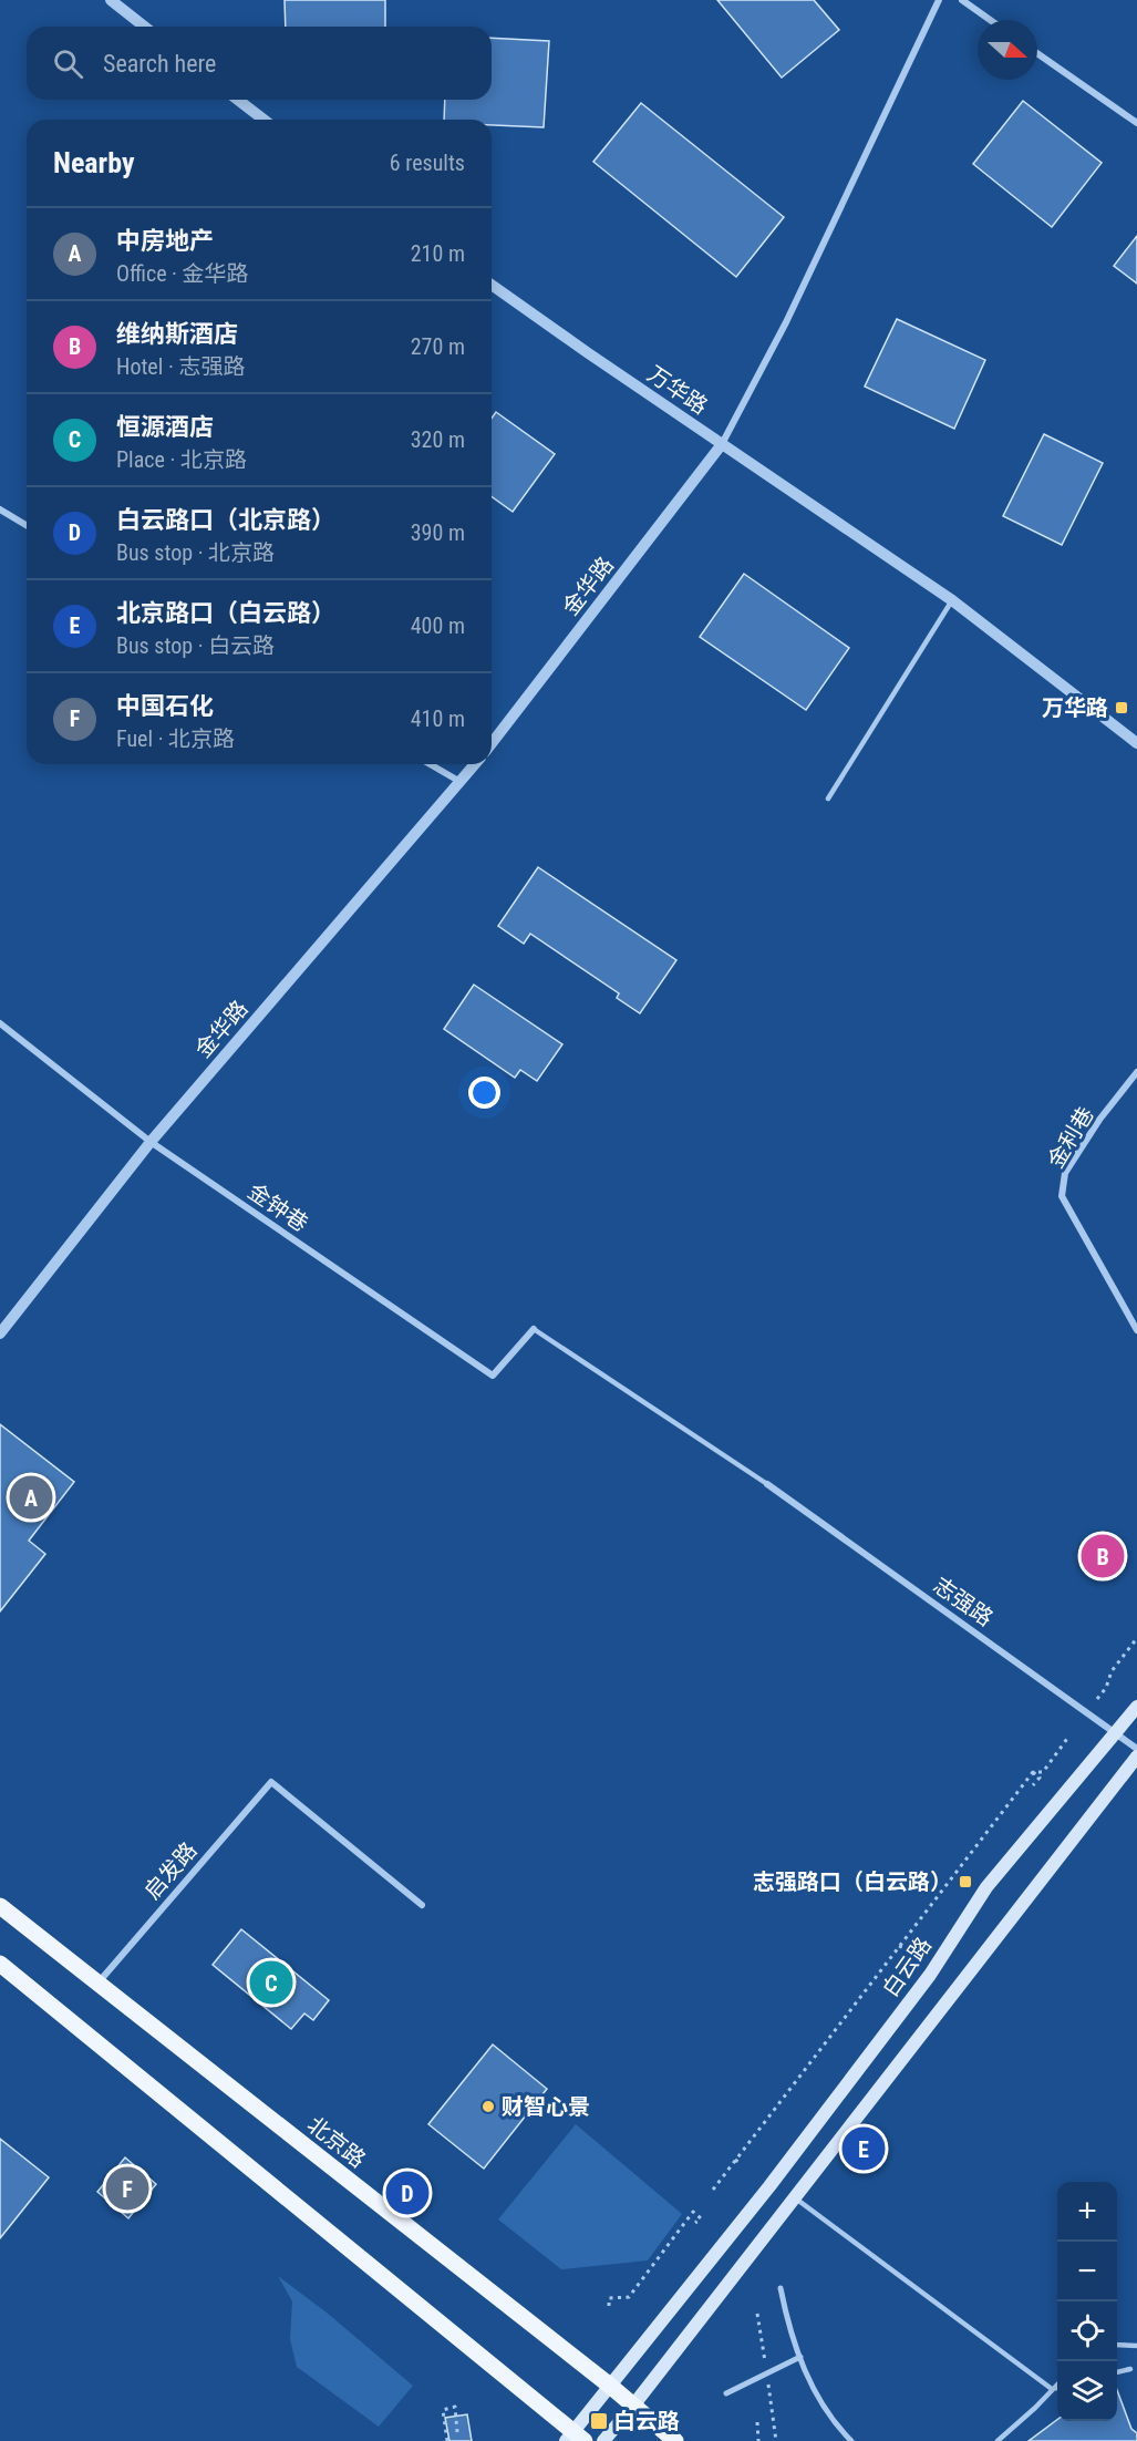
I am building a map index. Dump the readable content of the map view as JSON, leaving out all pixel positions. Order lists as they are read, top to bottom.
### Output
{
  "streets": {
    "main road": ["白云路", "北京路"],
    "street": [
      "万华路",
      "金华路",
      "金利巷",
      "金钟巷",
      "志强路",
      "启发路"
    ]
  },
  "crossings": [
    ["万华路", "金华路"],
    ["金华路", "金钟巷"],
    ["志强路", "白云路"],
    ["启发路", "北京路"],
    ["白云路", "北京路"]
  ],
  "places": {
    "transit": ["万华路", "志强路口（白云路）", "白云路"],
    "other": ["财智心景"]
  },
  "north": "right",
  "page": {
    "search": "Search here",
    "heading": ["Nearby", "6 results"],
    "list": [
      {
        "mark": "A",
        "name": "中房地产",
        "note": "Office · 金华路",
        "value": "210 m"
      },
      {
        "mark": "B",
        "name": "维纳斯酒店",
        "note": "Hotel · 志强路",
        "value": "270 m"
      },
      {
        "mark": "C",
        "name": "恒源酒店",
        "note": "Place · 北京路",
        "value": "320 m"
      },
      {
        "mark": "D",
        "name": "白云路口（北京路）",
        "note": "Bus stop · 北京路",
        "value": "390 m"
      },
      {
        "mark": "E",
        "name": "北京路口（白云路）",
        "note": "Bus stop · 白云路",
        "value": "400 m"
      },
      {
        "mark": "F",
        "name": "中国石化",
        "note": "Fuel · 北京路",
        "value": "410 m"
      }
    ],
    "pins": [
      "A",
      "B",
      "C",
      "E",
      "F",
      "D"
    ],
    "map_buttons": ["+", "−"]
  }
}
